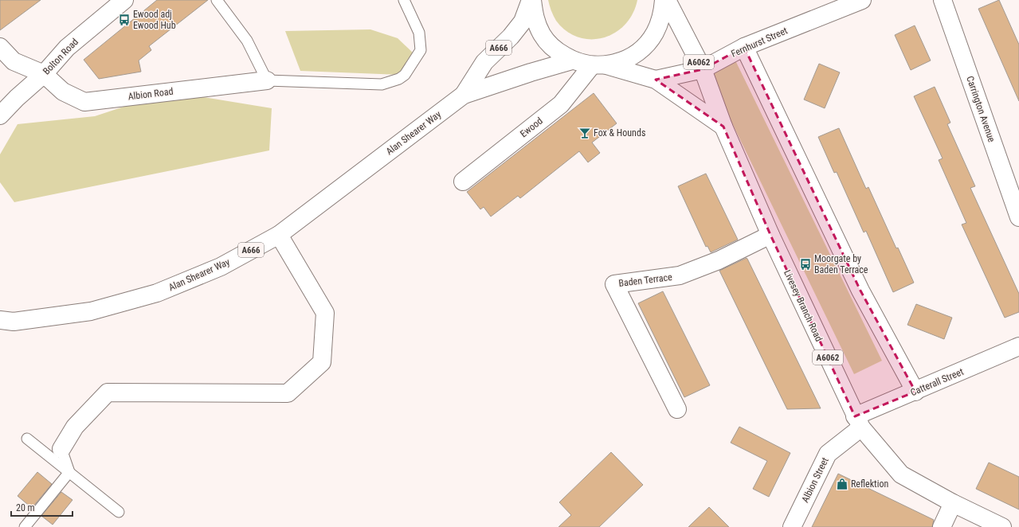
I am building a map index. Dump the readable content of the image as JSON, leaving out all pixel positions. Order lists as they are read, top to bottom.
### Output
{
  "streets": {
    "main road": [
      "Fernhurst Street",
      "A666",
      "Bolton Road",
      "A6062",
      "Albion Road",
      "Carrington Avenue",
      "Ewood",
      "Alan Shearer Way",
      "Baden Terrace",
      "Livesey Branch Road",
      "Catterall Street",
      "Albion Street"
    ]
  },
  "crossings": [
    ["Fernhurst Street", "Livesey Branch Road"],
    ["A666", "Ewood"],
    ["A666", "Alan Shearer Way"],
    ["Bolton Road", "Albion Road"],
    ["Baden Terrace", "Livesey Branch Road"],
    ["Livesey Branch Road", "Catterall Street"],
    ["Livesey Branch Road", "Albion Street"],
    ["Catterall Street", "Albion Street"]
  ],
  "places": {
    "bus stop": ["Ewood adj Ewood Hub", "Moorgate by Baden Terrace"],
    "bar": ["Fox & Hounds"],
    "shop": ["Reflektion"]
  },
  "scale_bar": "20 m"
}
